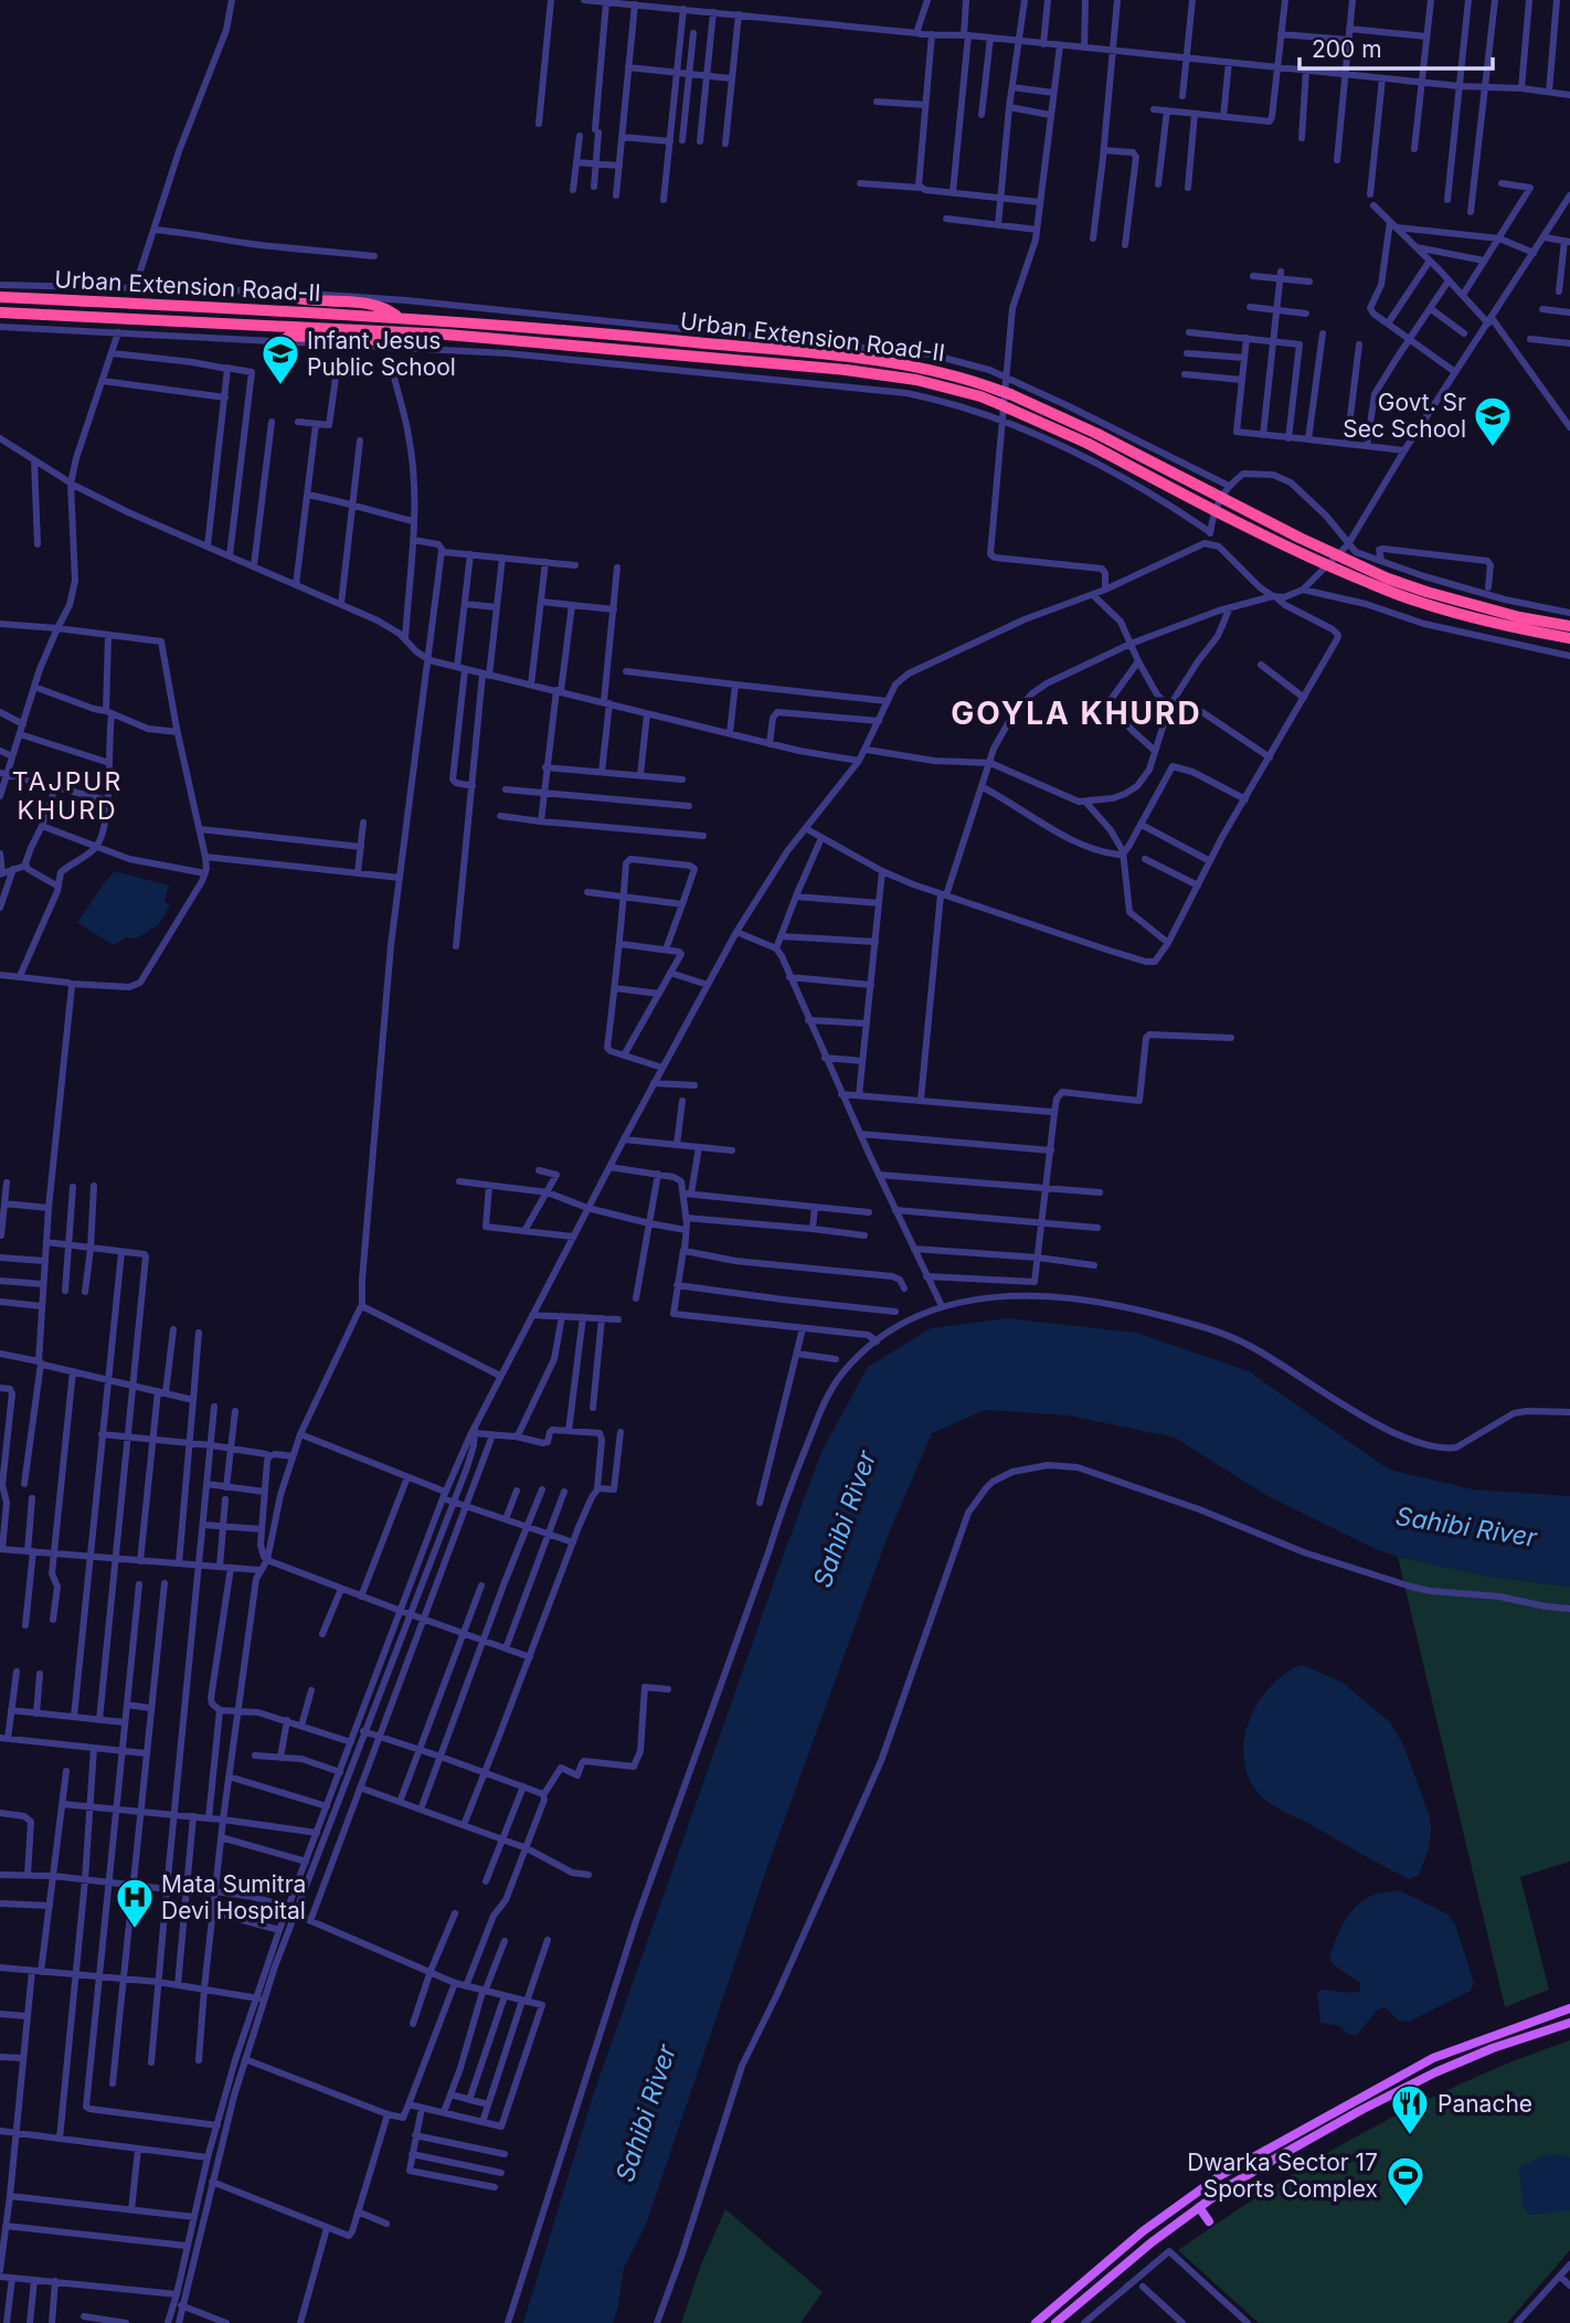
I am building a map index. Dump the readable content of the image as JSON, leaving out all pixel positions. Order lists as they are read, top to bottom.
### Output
{
  "streets": {
    "highway": ["Urban Extension Road-II"]
  },
  "districts": ["GOYLA KHURD", "TAJPUR KHURD"],
  "water": ["Sahibi River"],
  "places": {
    "school or university": ["Infant Jesus Public School", "Govt. Sr Sec School"],
    "hospital": ["Mata Sumitra Devi Hospital"],
    "restaurant": ["Panache"],
    "sports": ["Dwarka Sector 17 Sports Complex"]
  },
  "scale_bar": "200 m"
}
